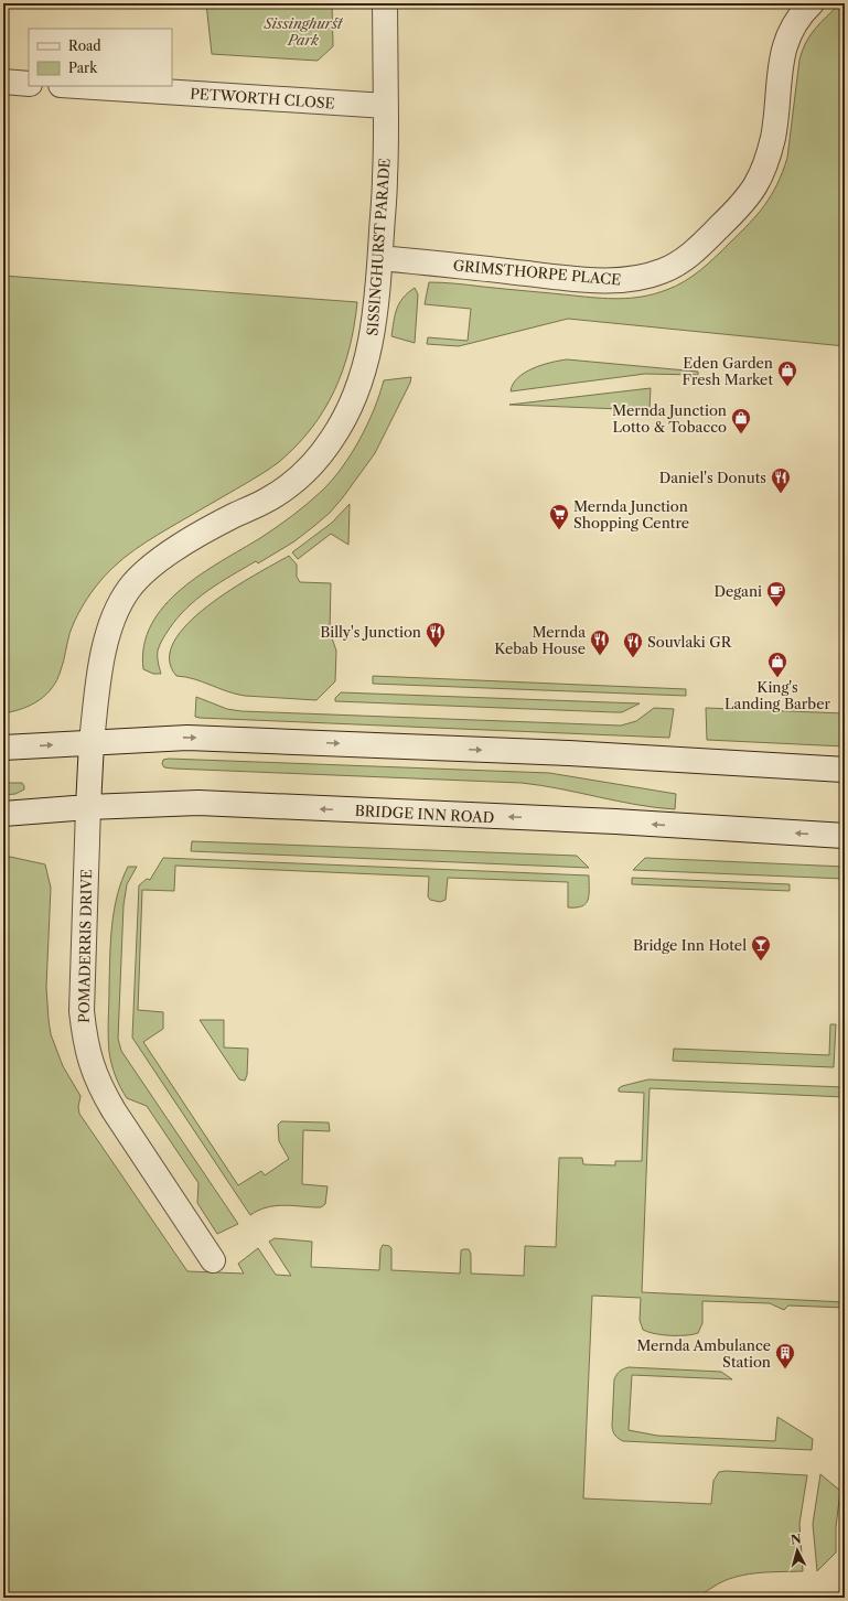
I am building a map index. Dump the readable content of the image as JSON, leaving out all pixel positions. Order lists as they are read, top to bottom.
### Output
{
  "streets": {
    "street": [
      "PETWORTH CLOSE",
      "SISSINGHURST PARADE",
      "GRIMSTHORPE PLACE",
      "BRIDGE INN ROAD",
      "POMADERRIS DRIVE"
    ]
  },
  "crossings": [
    ["PETWORTH CLOSE", "SISSINGHURST PARADE"],
    ["SISSINGHURST PARADE", "GRIMSTHORPE PLACE"],
    ["SISSINGHURST PARADE", "BRIDGE INN ROAD"],
    ["SISSINGHURST PARADE", "POMADERRIS DRIVE"],
    ["BRIDGE INN ROAD", "POMADERRIS DRIVE"]
  ],
  "parks": ["Sissinghurst Park"],
  "places": {
    "shop": ["Eden Garden Fresh Market", "Mernda Junction Lotto & Tobacco", "King's Landing Barber"],
    "restaurant": [
      "Daniel's Donuts",
      "Billy's Junction",
      "Mernda Kebab House",
      "Souvlaki GR"
    ],
    "supermarket": ["Mernda Junction Shopping Centre"],
    "cafe": ["Degani"],
    "bar": ["Bridge Inn Hotel"],
    "building": ["Mernda Ambulance Station"]
  },
  "legend": ["Road", "Park"],
  "north": "top"
}
